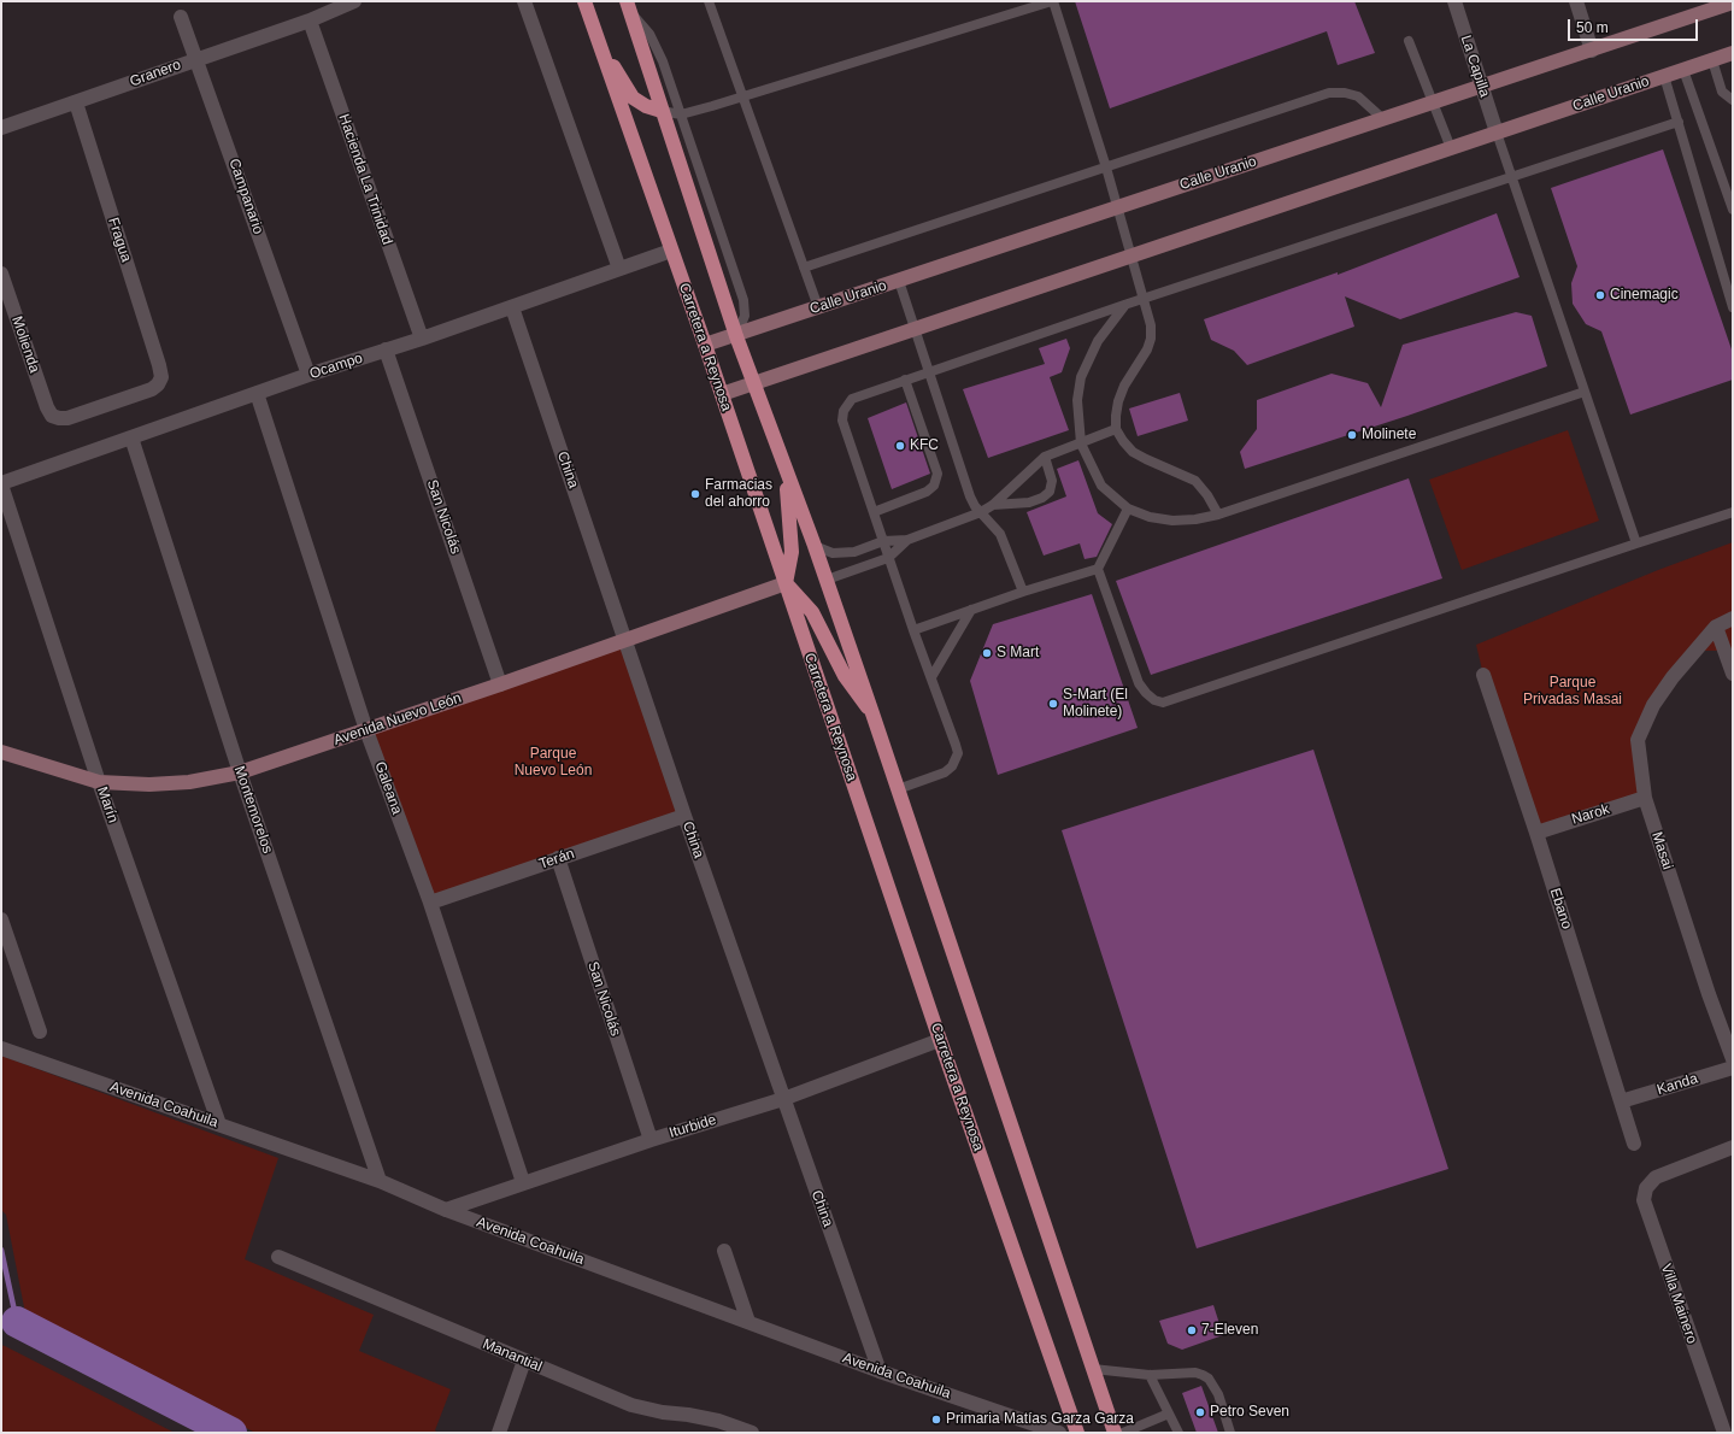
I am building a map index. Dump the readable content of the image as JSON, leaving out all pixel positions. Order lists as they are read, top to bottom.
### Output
{
  "streets": {
    "main road": ["Carretera a Reynosa"],
    "street": [
      "La Capilla",
      "Granero",
      "Calle Uranio",
      "Hacienda La Trinidad",
      "Campanario",
      "Fragua",
      "Molienda",
      "Ocampo",
      "China",
      "San Nicolás",
      "Avenida Nuevo León",
      "Galeana",
      "Marín",
      "Montemorelos",
      "Narok",
      "Masai",
      "Terán",
      "Ebano",
      "Kanda",
      "Avenida Coahuila",
      "Iturbide",
      "Villa Mainero",
      "Manantial"
    ]
  },
  "crossings": [
    ["La Capilla", "Calle Uranio"],
    ["Granero", "Hacienda La Trinidad"],
    ["Granero", "Campanario"],
    ["Granero", "Fragua"],
    ["Calle Uranio", "Carretera a Reynosa"],
    ["Hacienda La Trinidad", "Ocampo"],
    ["Campanario", "Ocampo"],
    ["Fragua", "Molienda"],
    ["Carretera a Reynosa", "Ocampo"],
    ["Carretera a Reynosa", "Avenida Nuevo León"],
    ["Carretera a Reynosa", "Iturbide"],
    ["Ocampo", "China"],
    ["Ocampo", "San Nicolás"],
    ["Ocampo", "Galeana"],
    ["Ocampo", "Marín"],
    ["Ocampo", "Montemorelos"],
    ["China", "Avenida Nuevo León"],
    ["China", "Terán"],
    ["China", "Avenida Coahuila"],
    ["China", "Iturbide"],
    ["San Nicolás", "Avenida Nuevo León"],
    ["San Nicolás", "Terán"],
    ["San Nicolás", "Iturbide"],
    ["Avenida Nuevo León", "Galeana"],
    ["Avenida Nuevo León", "Marín"],
    ["Avenida Nuevo León", "Montemorelos"],
    ["Galeana", "Terán"],
    ["Galeana", "Iturbide"],
    ["Marín", "Avenida Coahuila"],
    ["Montemorelos", "Avenida Coahuila"],
    ["Narok", "Masai"],
    ["Narok", "Ebano"],
    ["Ebano", "Kanda"],
    ["Avenida Coahuila", "Iturbide"]
  ],
  "parks": ["Parque Privadas Masai", "Parque Nuevo León"],
  "places": [
    "Cinemagic",
    "Molinete",
    "KFC",
    "Farmacias del ahorro",
    "S Mart",
    "S-Mart (El Molinete)",
    "7-Eleven",
    "Petro Seven",
    "Primaria Matías Garza Garza"
  ],
  "scale_bar": "50 m"
}
